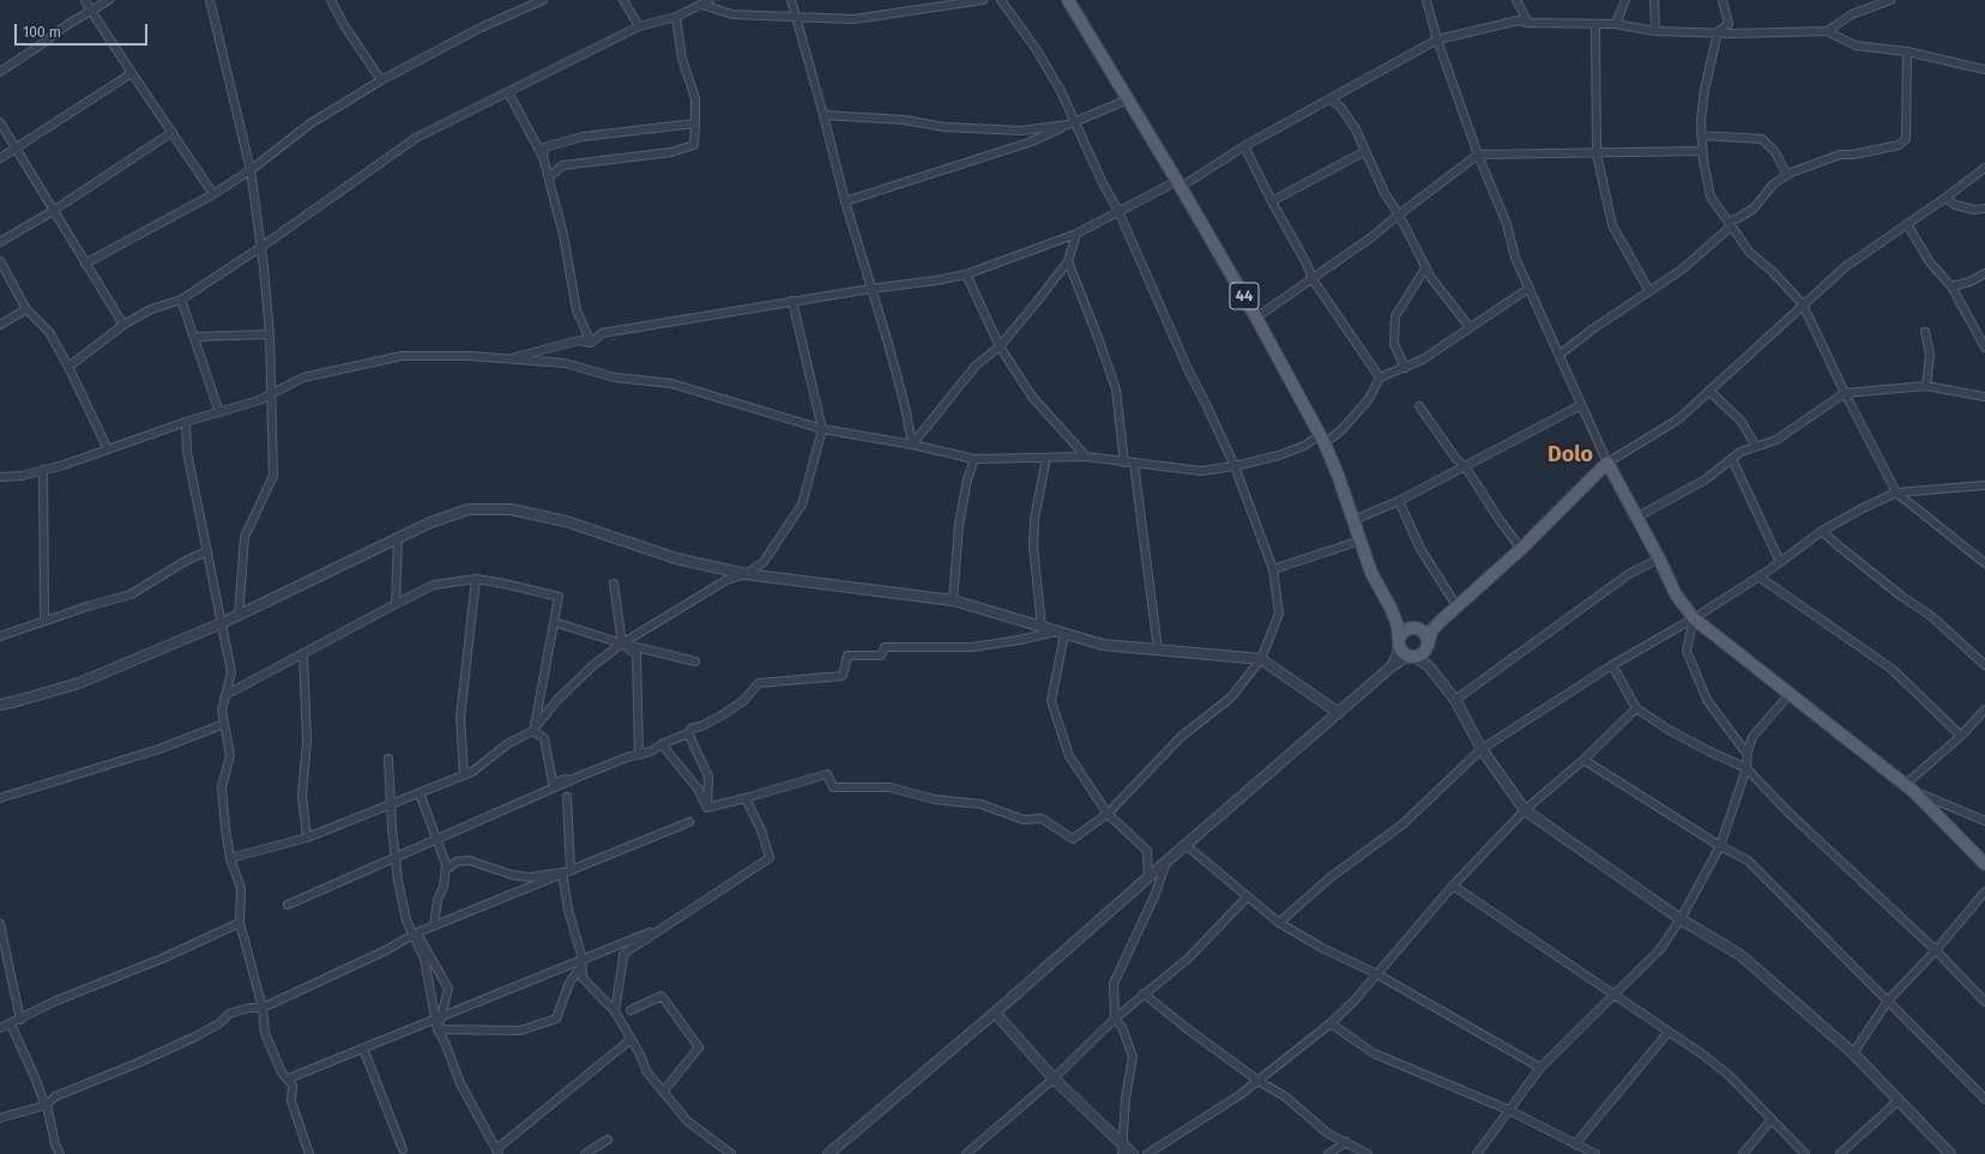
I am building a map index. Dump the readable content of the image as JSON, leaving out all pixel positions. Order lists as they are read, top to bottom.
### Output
{
  "streets": {
    "main road": ["44"]
  },
  "districts": ["Dolo"],
  "scale_bar": "100 m"
}
